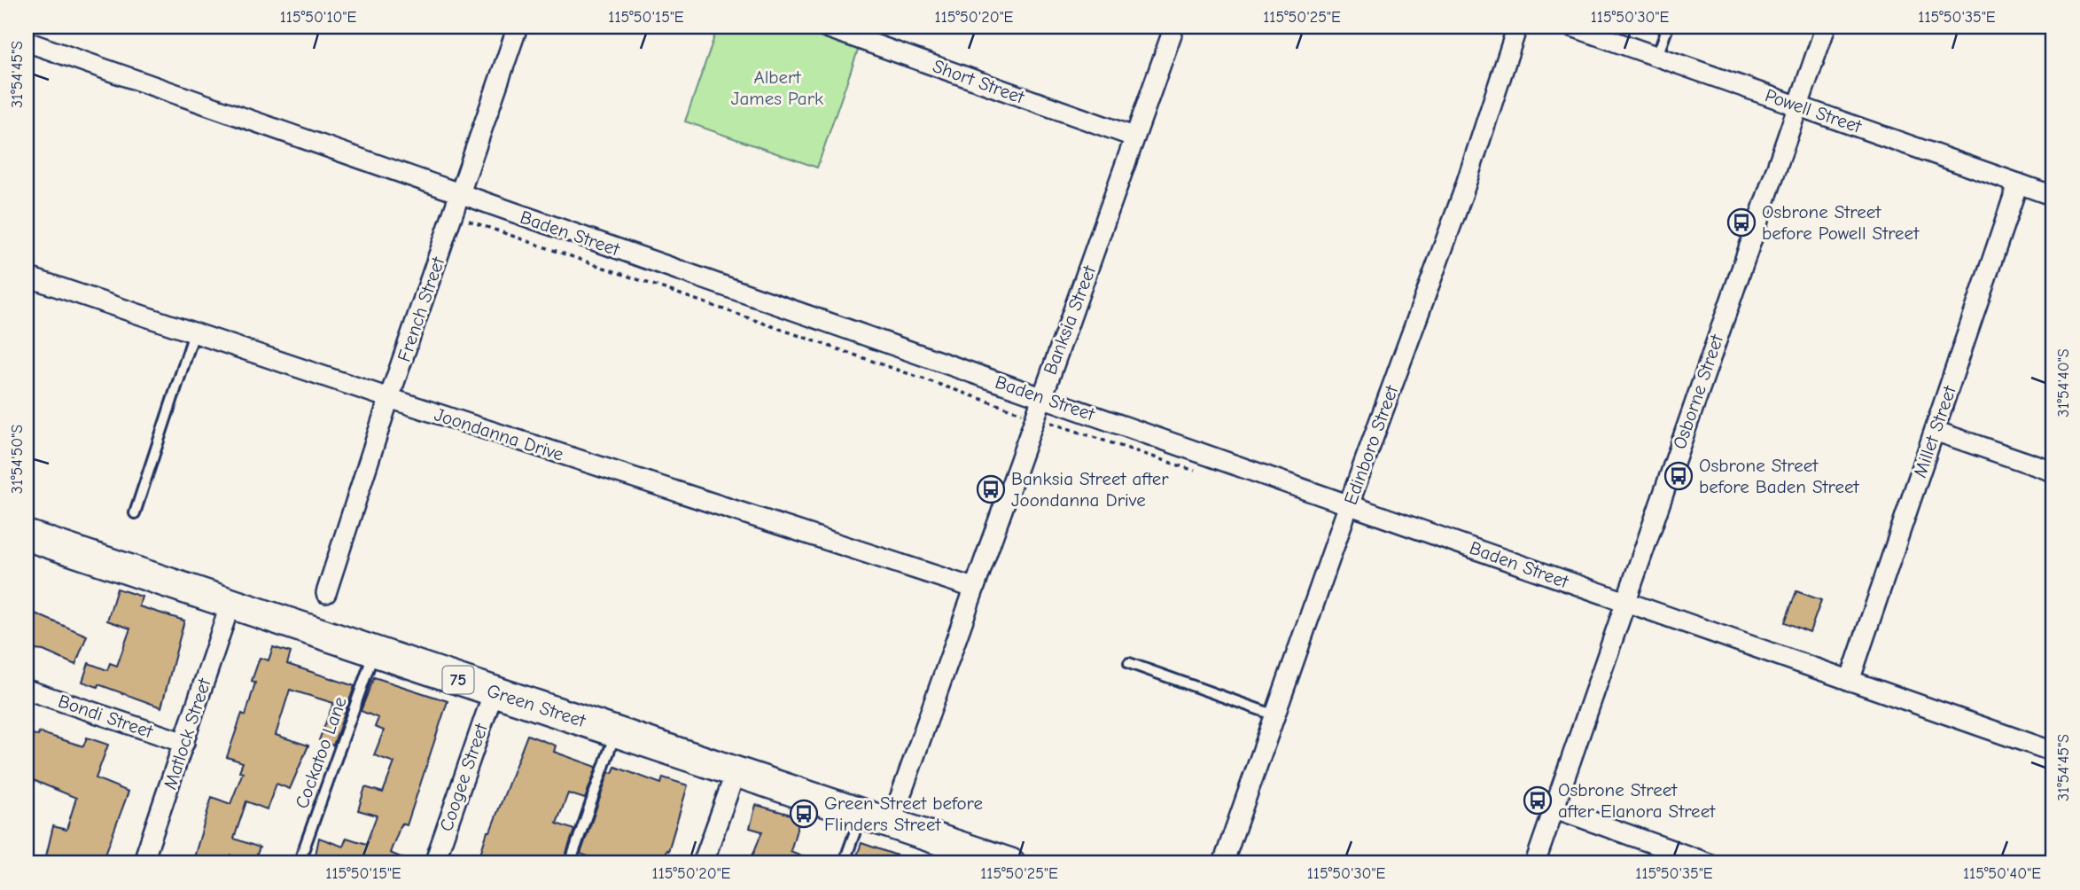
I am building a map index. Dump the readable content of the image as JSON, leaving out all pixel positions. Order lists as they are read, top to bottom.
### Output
{
  "streets": {
    "main road": ["75", "Green Street"],
    "street": [
      "Short Street",
      "Powell Street",
      "Baden Street",
      "French Street",
      "Banksia Street",
      "Osborne Street",
      "Millet Street",
      "Joondanna Drive",
      "Edinboro Street",
      "Bondi Street",
      "Matlock Street",
      "Coogee Street"
    ],
    "lane": ["Cockatoo Lane"]
  },
  "crossings": [
    ["Short Street", "Banksia Street"],
    ["Powell Street", "Osborne Street"],
    ["Powell Street", "Millet Street"],
    ["Baden Street", "French Street"],
    ["Baden Street", "Banksia Street"],
    ["Baden Street", "Osborne Street"],
    ["Baden Street", "Millet Street"],
    ["Baden Street", "Edinboro Street"],
    ["French Street", "Joondanna Drive"],
    ["Banksia Street", "Joondanna Drive"],
    ["Banksia Street", "Green Street"],
    ["Green Street", "Matlock Street"],
    ["Green Street", "Cockatoo Lane"],
    ["Green Street", "Coogee Street"],
    ["Bondi Street", "Matlock Street"]
  ],
  "parks": ["Albert James Park"],
  "places": {
    "bus stop": [
      "Osbrone Street before Powell Street",
      "Osbrone Street before Baden Street",
      "Banksia Street after Joondanna Drive",
      "Osbrone Street after Elanora Street",
      "Green Street before Flinders Street"
    ]
  },
  "coordinates": [
    "115°50'10\"E",
    "115°50'15\"E",
    "115°50'20\"E",
    "115°50'25\"E",
    "115°50'30\"E",
    "115°50'35\"E",
    "31°54'45\"S",
    "31°54'40\"S",
    "31°54'50\"S",
    "115°50'40\"E"
  ]
}
